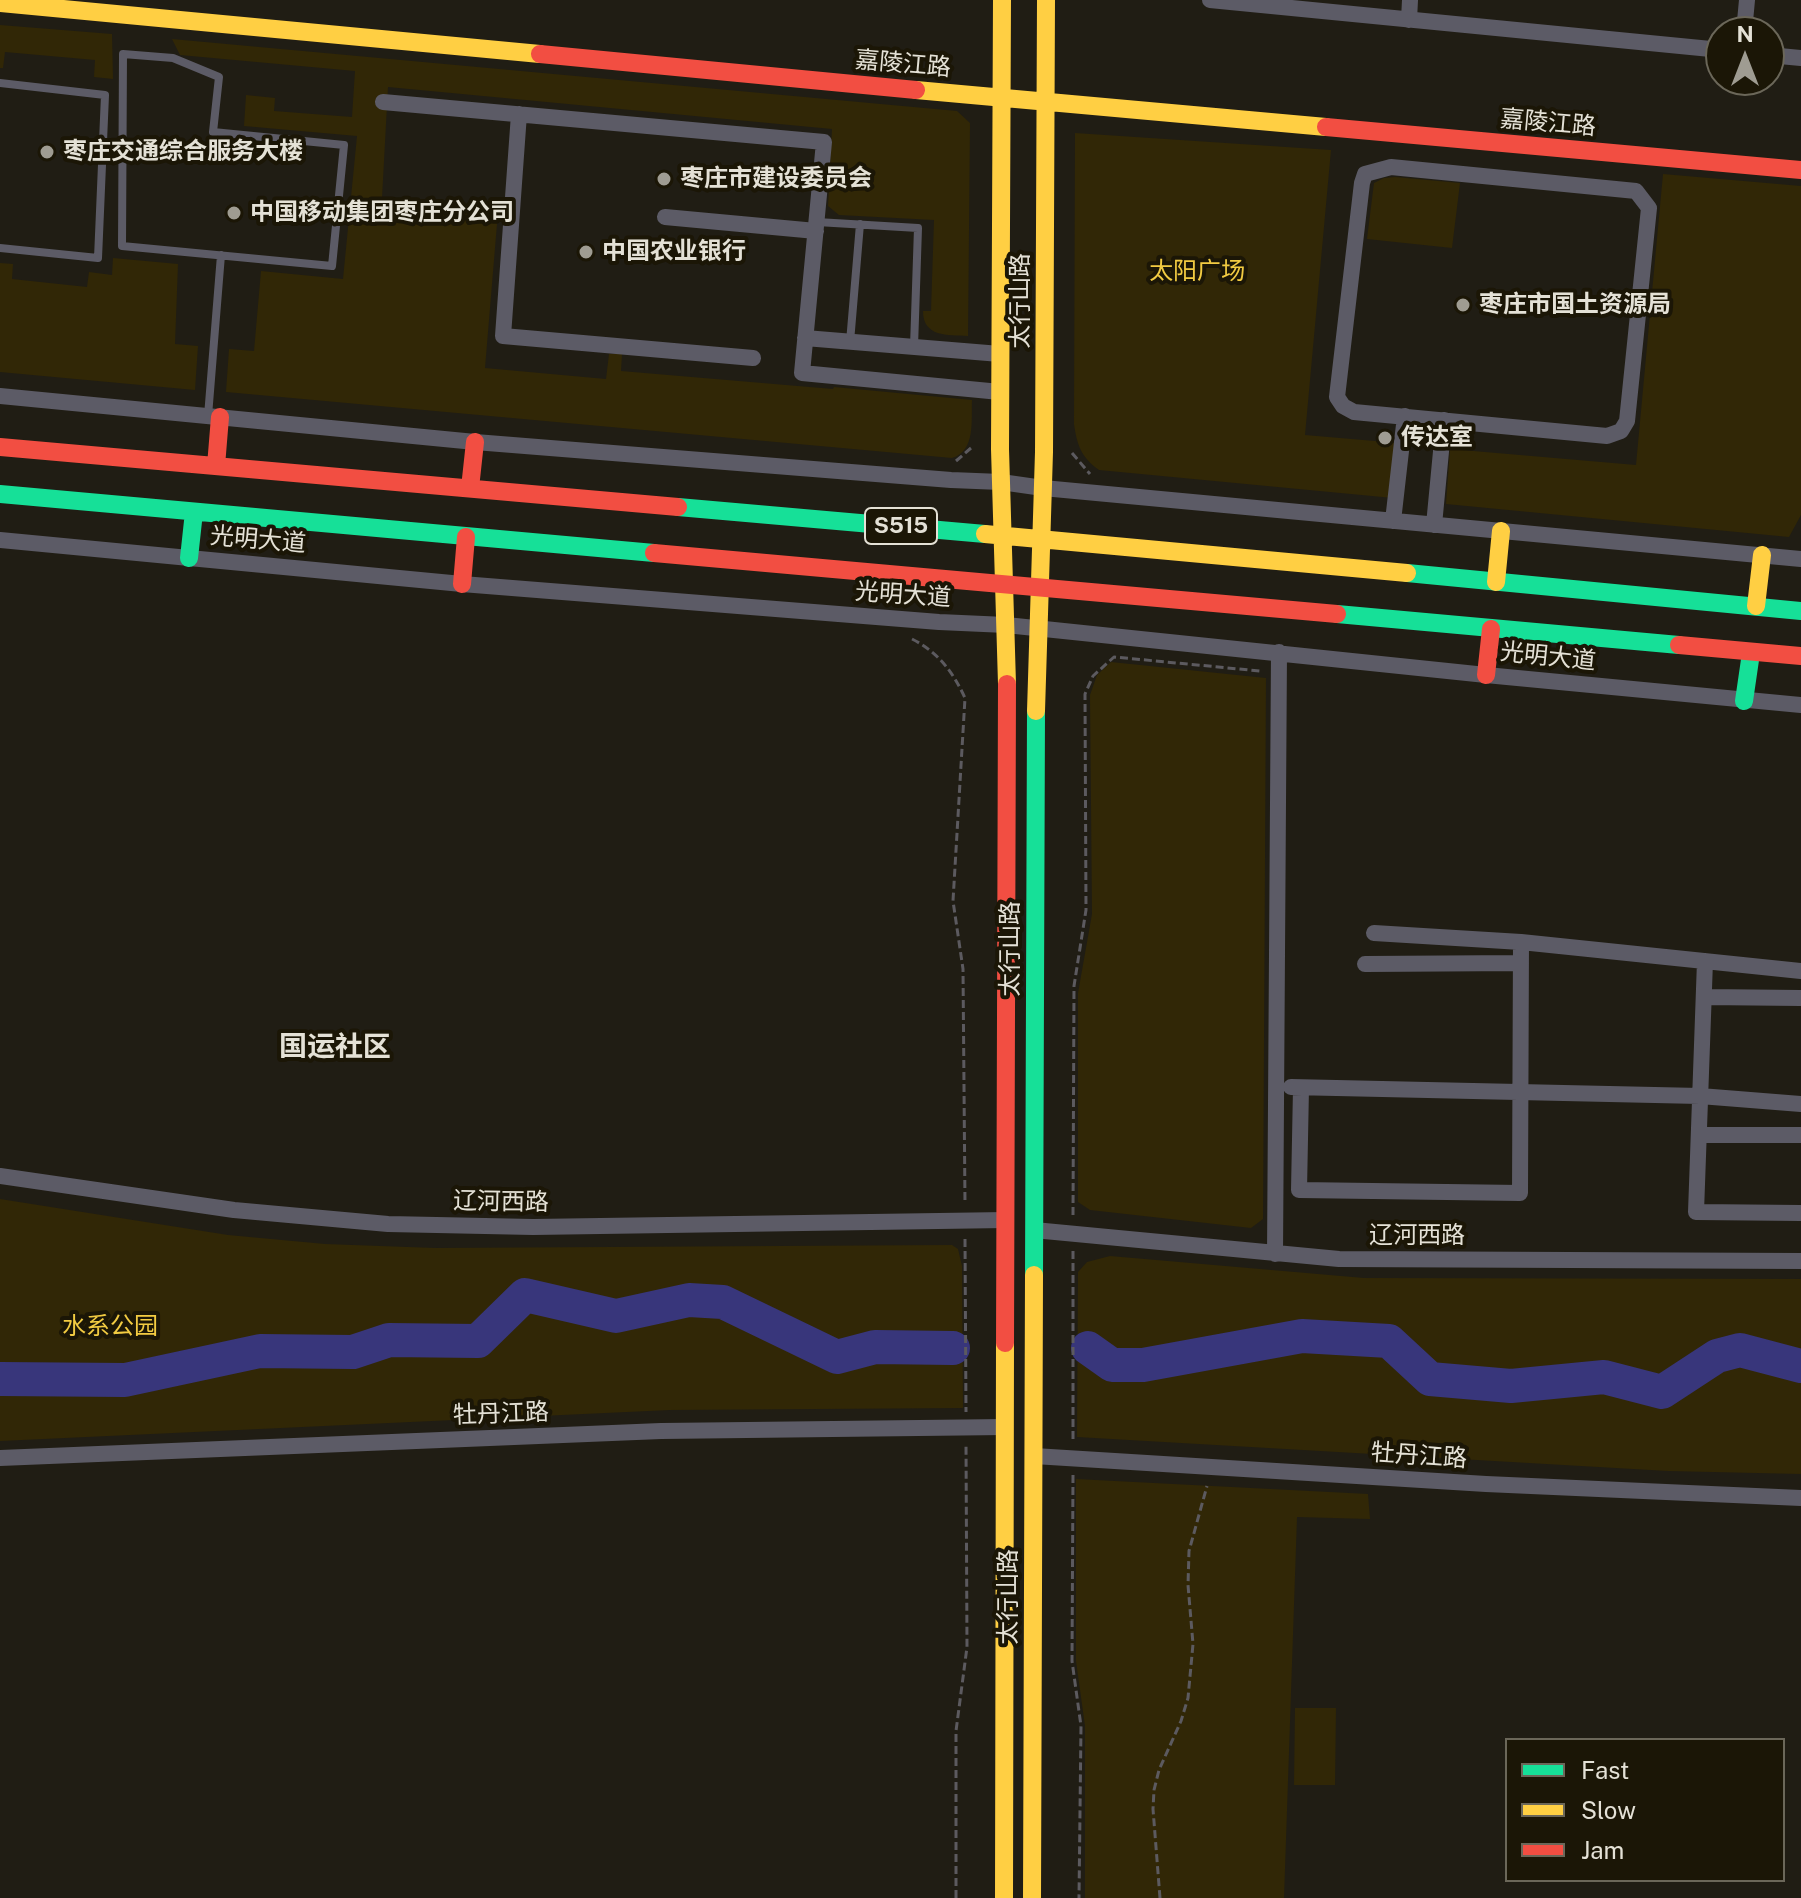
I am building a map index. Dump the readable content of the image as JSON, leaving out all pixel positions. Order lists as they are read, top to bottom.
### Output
{
  "streets": {
    "main road": [
      "嘉陵江路",
      "太行山路",
      "S515",
      "光明大道"
    ],
    "street": ["辽河西路", "牡丹江路"]
  },
  "crossings": [
    ["嘉陵江路", "太行山路"],
    ["太行山路", "S515"],
    ["太行山路", "光明大道"],
    ["太行山路", "辽河西路"],
    ["太行山路", "牡丹江路"]
  ],
  "districts": ["国运社区"],
  "parks": ["太阳广场", "水系公园"],
  "places": [
    "枣庄交通综合服务大楼",
    "枣庄市建设委员会",
    "中国移动集团枣庄分公司",
    "中国农业银行",
    "枣庄市国土资源局",
    "传达室"
  ],
  "legend": ["Fast", "Slow", "Jam"],
  "north": "top"
}
